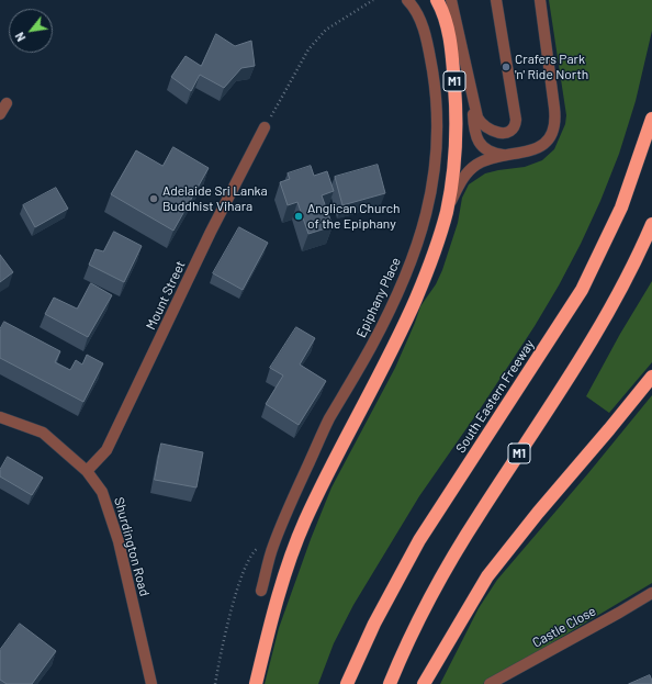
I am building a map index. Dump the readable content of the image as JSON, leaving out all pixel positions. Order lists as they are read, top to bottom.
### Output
{
  "streets": {
    "highway": ["M1", "South Eastern Freeway"],
    "street": [
      "Mount Street",
      "Epiphany Place",
      "Shurdington Road",
      "Castle Close"
    ]
  },
  "crossings": [
    ["Mount Street", "Shurdington Road"]
  ],
  "places": ["Crafers Park 'n' Ride North", "Adelaide Sri Lanka Buddhist Vihara", "Anglican Church of the Epiphany"],
  "north": "bottom left"
}
